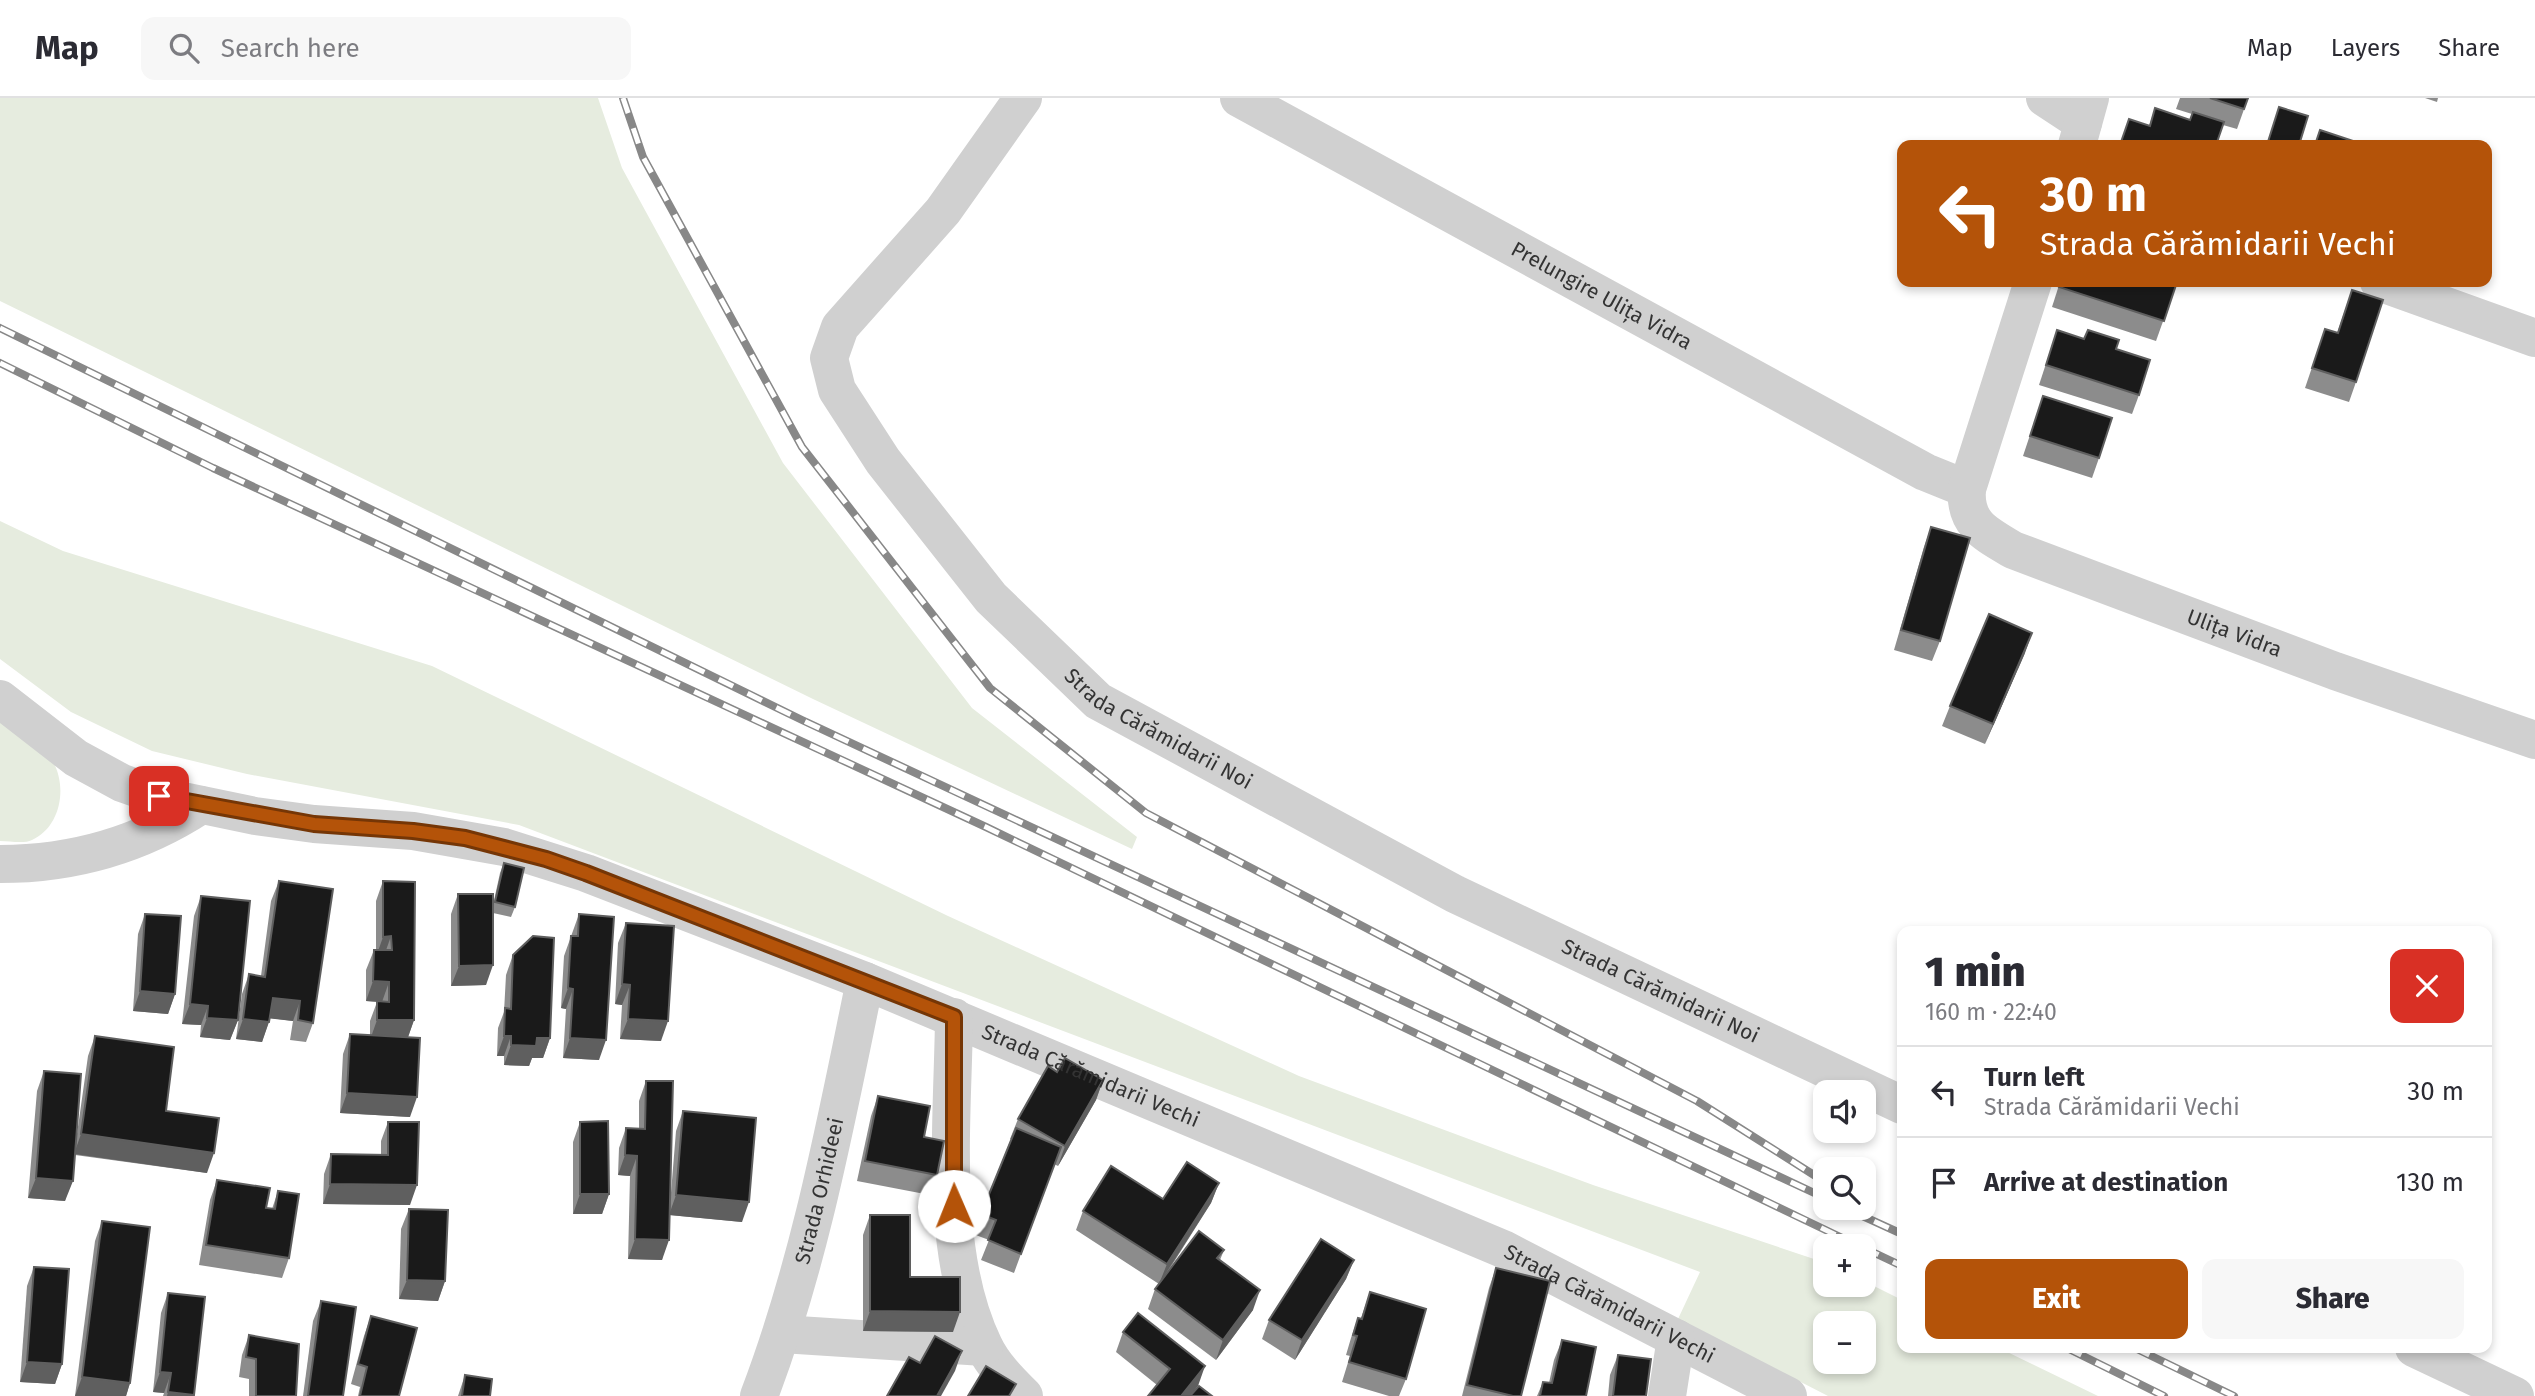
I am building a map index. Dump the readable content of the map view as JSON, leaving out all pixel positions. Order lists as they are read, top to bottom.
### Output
{
  "streets": {
    "street": [
      "Prelungire Ulița Vidra",
      "Ulița Vidra",
      "Strada Cărămidarii Noi",
      "Strada Cărămidarii Vechi",
      "Strada Orhideei"
    ]
  },
  "crossings": [
    ["Prelungire Ulița Vidra", "Ulița Vidra"],
    ["Strada Cărămidarii Vechi", "Strada Orhideei"]
  ],
  "page": {
    "header": "Map",
    "search": "Search here",
    "nav": ["Map", "Layers", "Share"],
    "turn": ["30 m", "Strada Cărămidarii Vechi"],
    "heading": ["1 min", "160 m · 22:40"],
    "list": [
      {
        "name": "Turn left",
        "note": "Strada Cărămidarii Vechi",
        "value": "30 m"
      },
      {
        "name": "Arrive at destination",
        "value": "130 m"
      }
    ],
    "map_buttons": ["+", "−"],
    "buttons": ["Exit", "Share"]
  }
}
